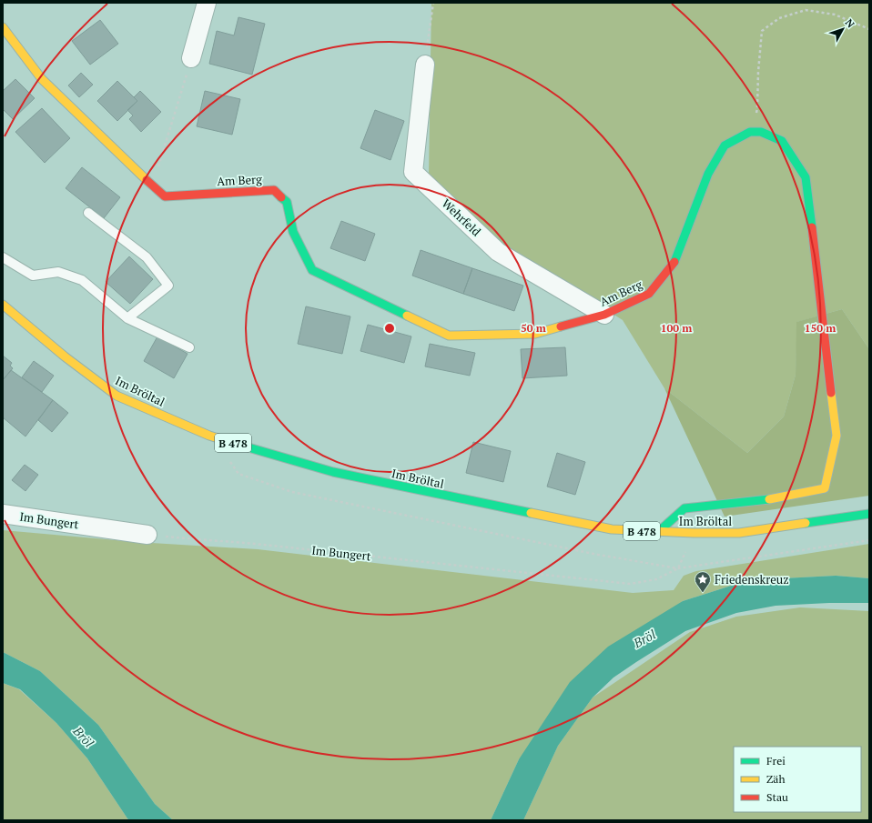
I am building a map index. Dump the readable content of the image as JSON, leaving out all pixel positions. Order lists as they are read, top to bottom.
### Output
{
  "streets": {
    "street": [
      "Am Berg",
      "Wehrfeld",
      "Im Bröltal",
      "B 478",
      "Im Bungert"
    ]
  },
  "crossings": [
    ["Am Berg", "Wehrfeld"]
  ],
  "water": ["Bröl"],
  "places": {
    "place": ["Friedenskreuz"]
  },
  "legend": ["Frei", "Zäh", "Stau"],
  "north": "top right",
  "rings": ["50 m", "100 m", "150 m"]
}
